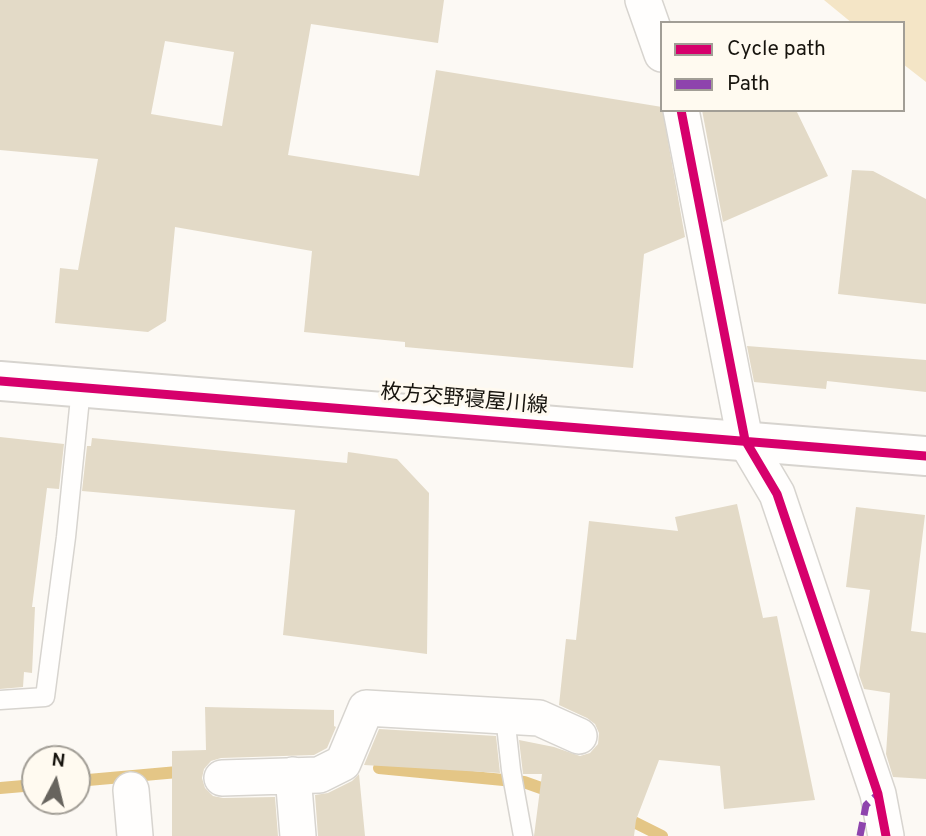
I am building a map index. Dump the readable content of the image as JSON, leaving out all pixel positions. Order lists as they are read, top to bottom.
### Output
{
  "streets": {
    "main road": ["枚方交野寝屋川線"]
  },
  "legend": ["Cycle path", "Path"],
  "north": "top"
}
